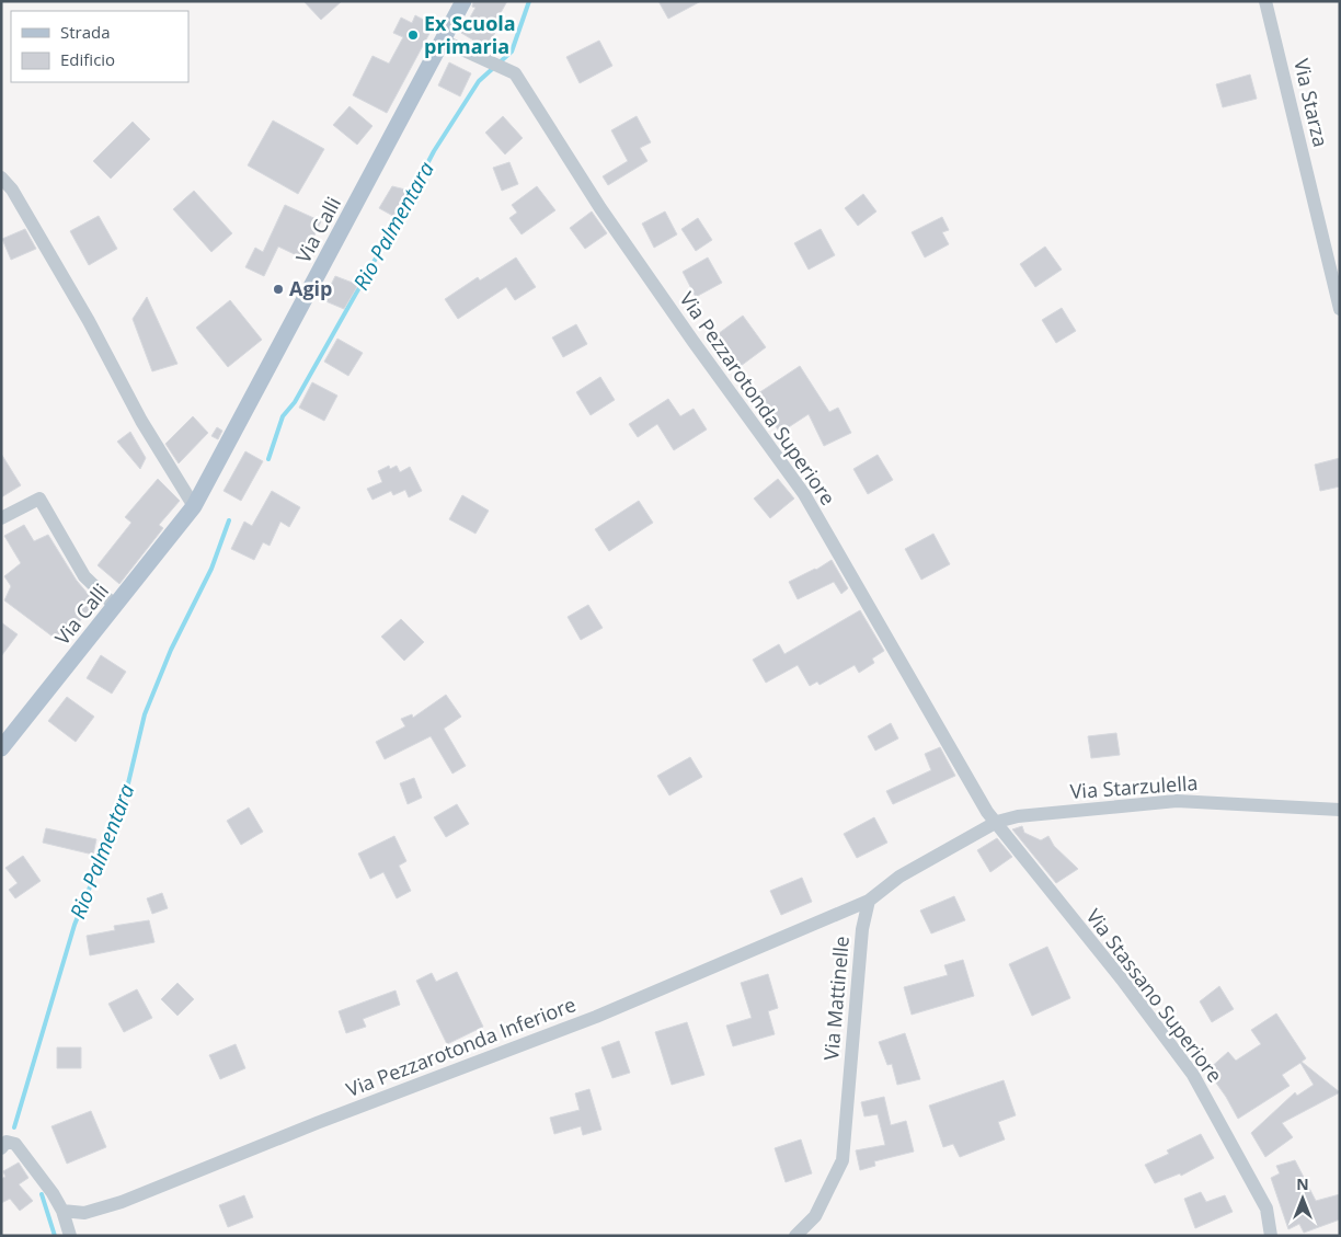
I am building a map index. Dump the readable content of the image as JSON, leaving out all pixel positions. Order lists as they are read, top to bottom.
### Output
{
  "streets": {
    "main road": ["Via Calli"],
    "street": [
      "Via Starza",
      "Via Pezzarotonda Superiore",
      "Via Starzulella",
      "Via Stassano Superiore",
      "Via Mattinelle",
      "Via Pezzarotonda Inferiore"
    ]
  },
  "crossings": [
    ["Via Calli", "Via Pezzarotonda Superiore"],
    ["Via Pezzarotonda Superiore", "Via Starzulella"],
    ["Via Pezzarotonda Superiore", "Via Stassano Superiore"],
    ["Via Starzulella", "Via Stassano Superiore"],
    ["Via Mattinelle", "Via Pezzarotonda Inferiore"]
  ],
  "water": ["Rio Palmentara"],
  "places": ["Ex Scuola primaria", "Agip"],
  "legend": ["Strada", "Edificio"],
  "north": "top"
}
